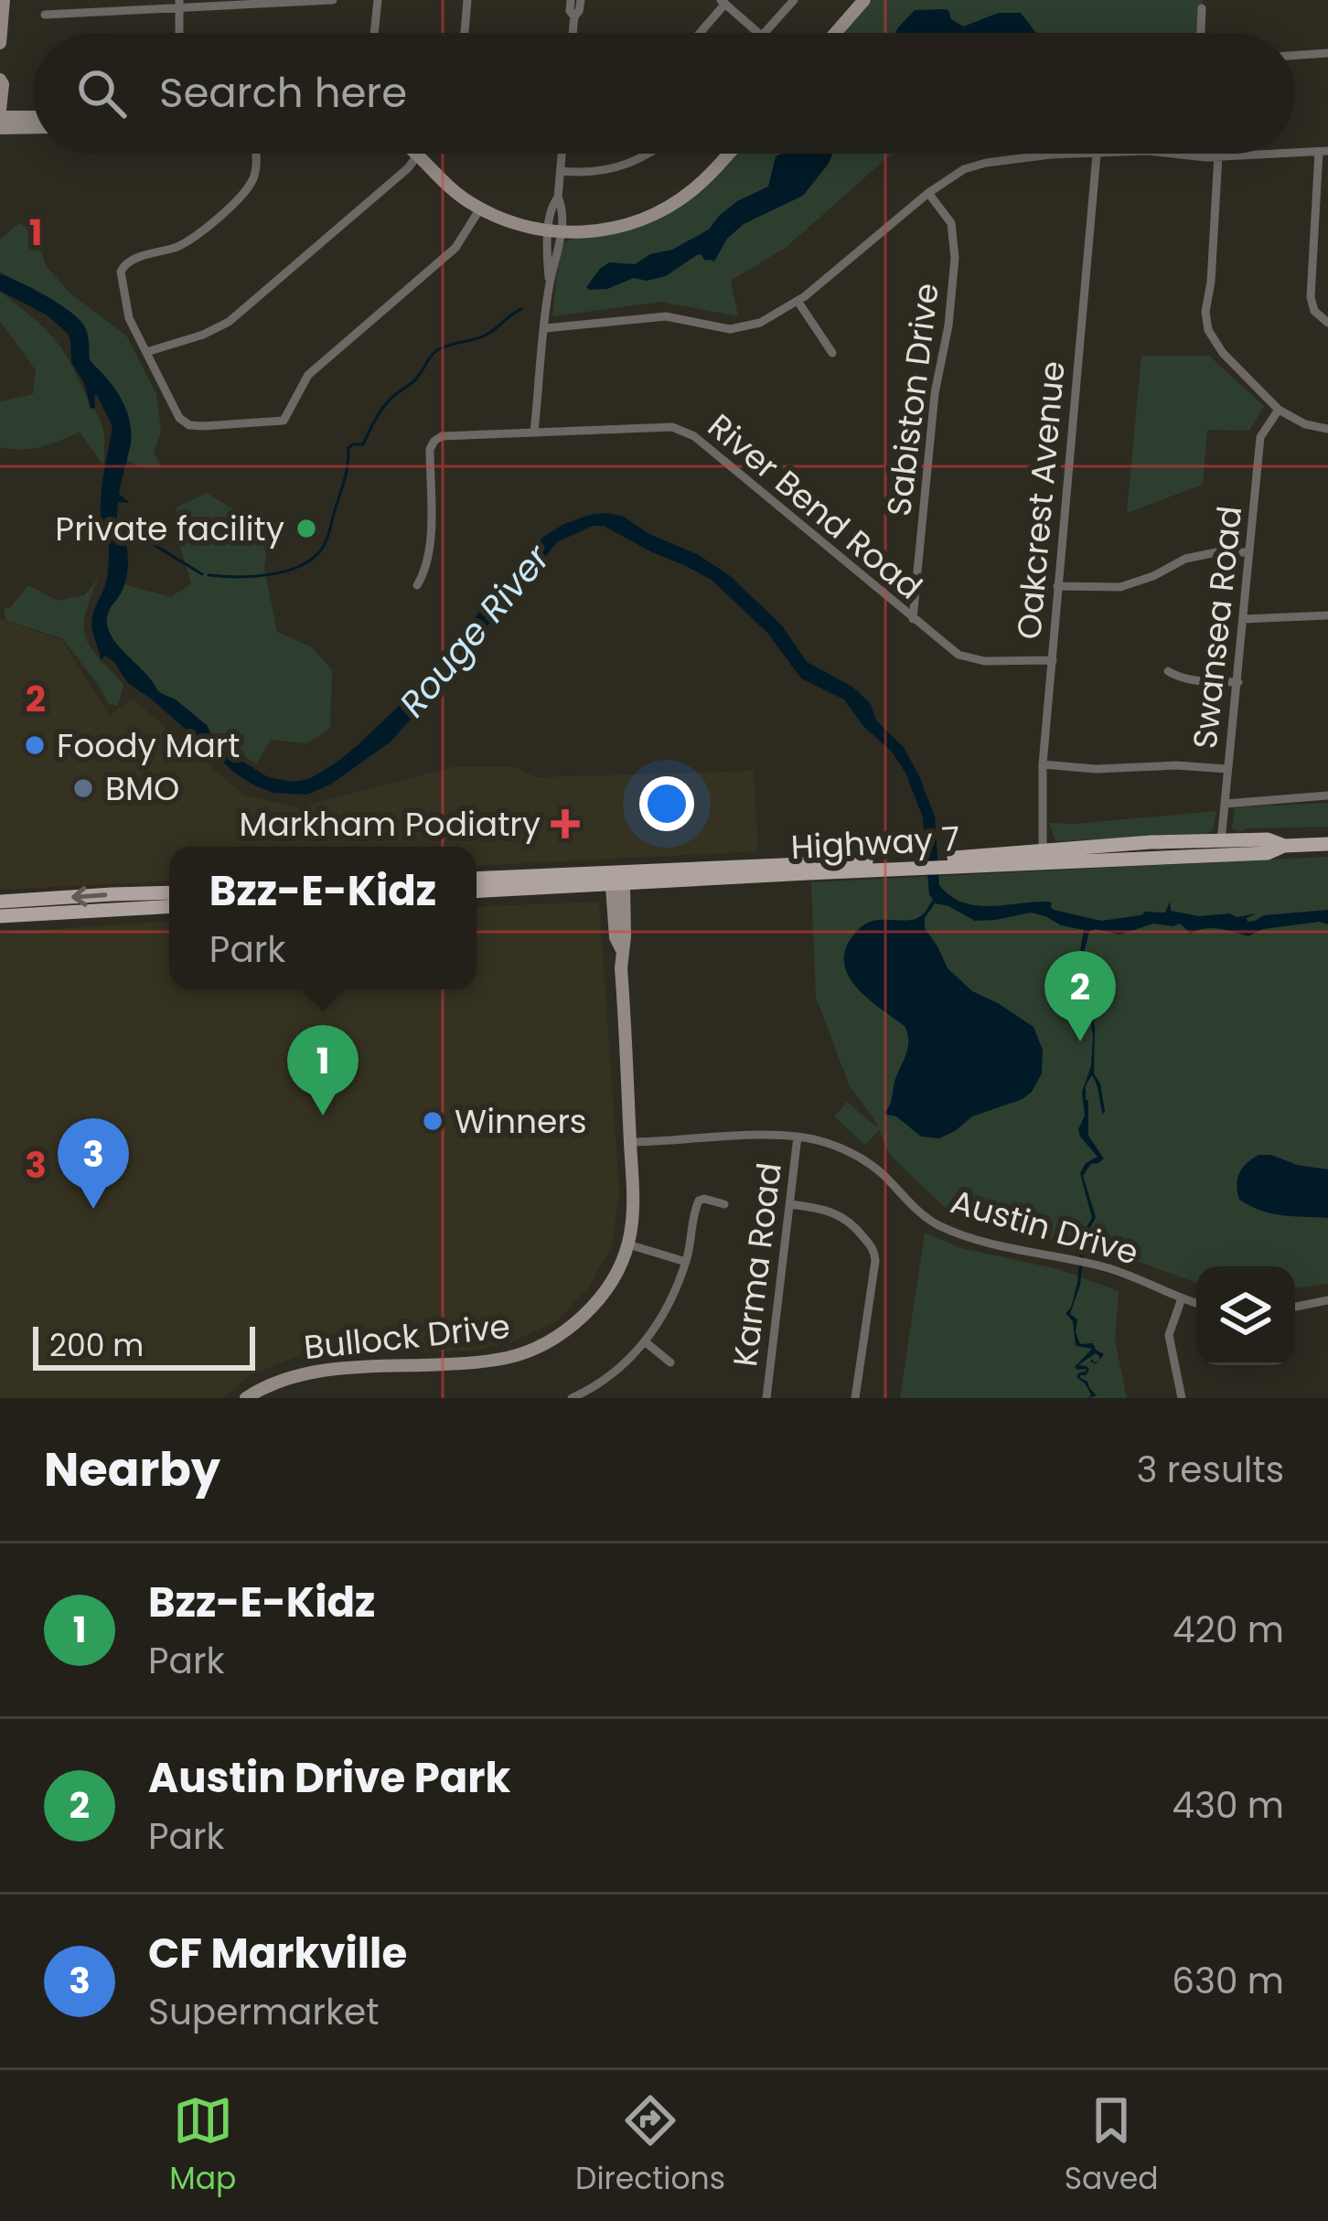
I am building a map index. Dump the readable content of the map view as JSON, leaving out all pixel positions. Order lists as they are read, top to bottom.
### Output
{
  "streets": {
    "main road": ["Highway 7"],
    "street": [
      "Sabiston Drive",
      "Oakcrest Avenue",
      "River Bend Road",
      "Swansea Road",
      "Austin Drive",
      "Karma Road",
      "Bullock Drive"
    ]
  },
  "crossings": [
    ["Sabiston Drive", "River Bend Road"],
    ["Oakcrest Avenue", "River Bend Road"],
    ["Oakcrest Avenue", "Highway 7"],
    ["Swansea Road", "Highway 7"],
    ["Highway 7", "Bullock Drive"],
    ["Austin Drive", "Karma Road"],
    ["Austin Drive", "Bullock Drive"]
  ],
  "water": ["Rouge River"],
  "places": {
    "other": [
      "Private facility",
      "Foody Mart",
      "BMO",
      "Winners"
    ],
    "health": ["Markham Podiatry"]
  },
  "scale_bar": "200 m",
  "page": {
    "search": "Search here",
    "popup": ["Bzz-E-Kidz", "Park"],
    "pins": ["2", "1", "3"],
    "scale": "200 m",
    "heading": ["Nearby", "3 results"],
    "list": [
      {
        "mark": "1",
        "name": "Bzz-E-Kidz",
        "note": "Park",
        "value": "420 m"
      },
      {
        "mark": "2",
        "name": "Austin Drive Park",
        "note": "Park",
        "value": "430 m"
      },
      {
        "mark": "3",
        "name": "CF Markville",
        "note": "Supermarket",
        "value": "630 m"
      }
    ],
    "nav": ["Map", "Directions", "Saved"]
  },
  "grid": {
    "rows": ["1", "2", "3"]
  }
}
